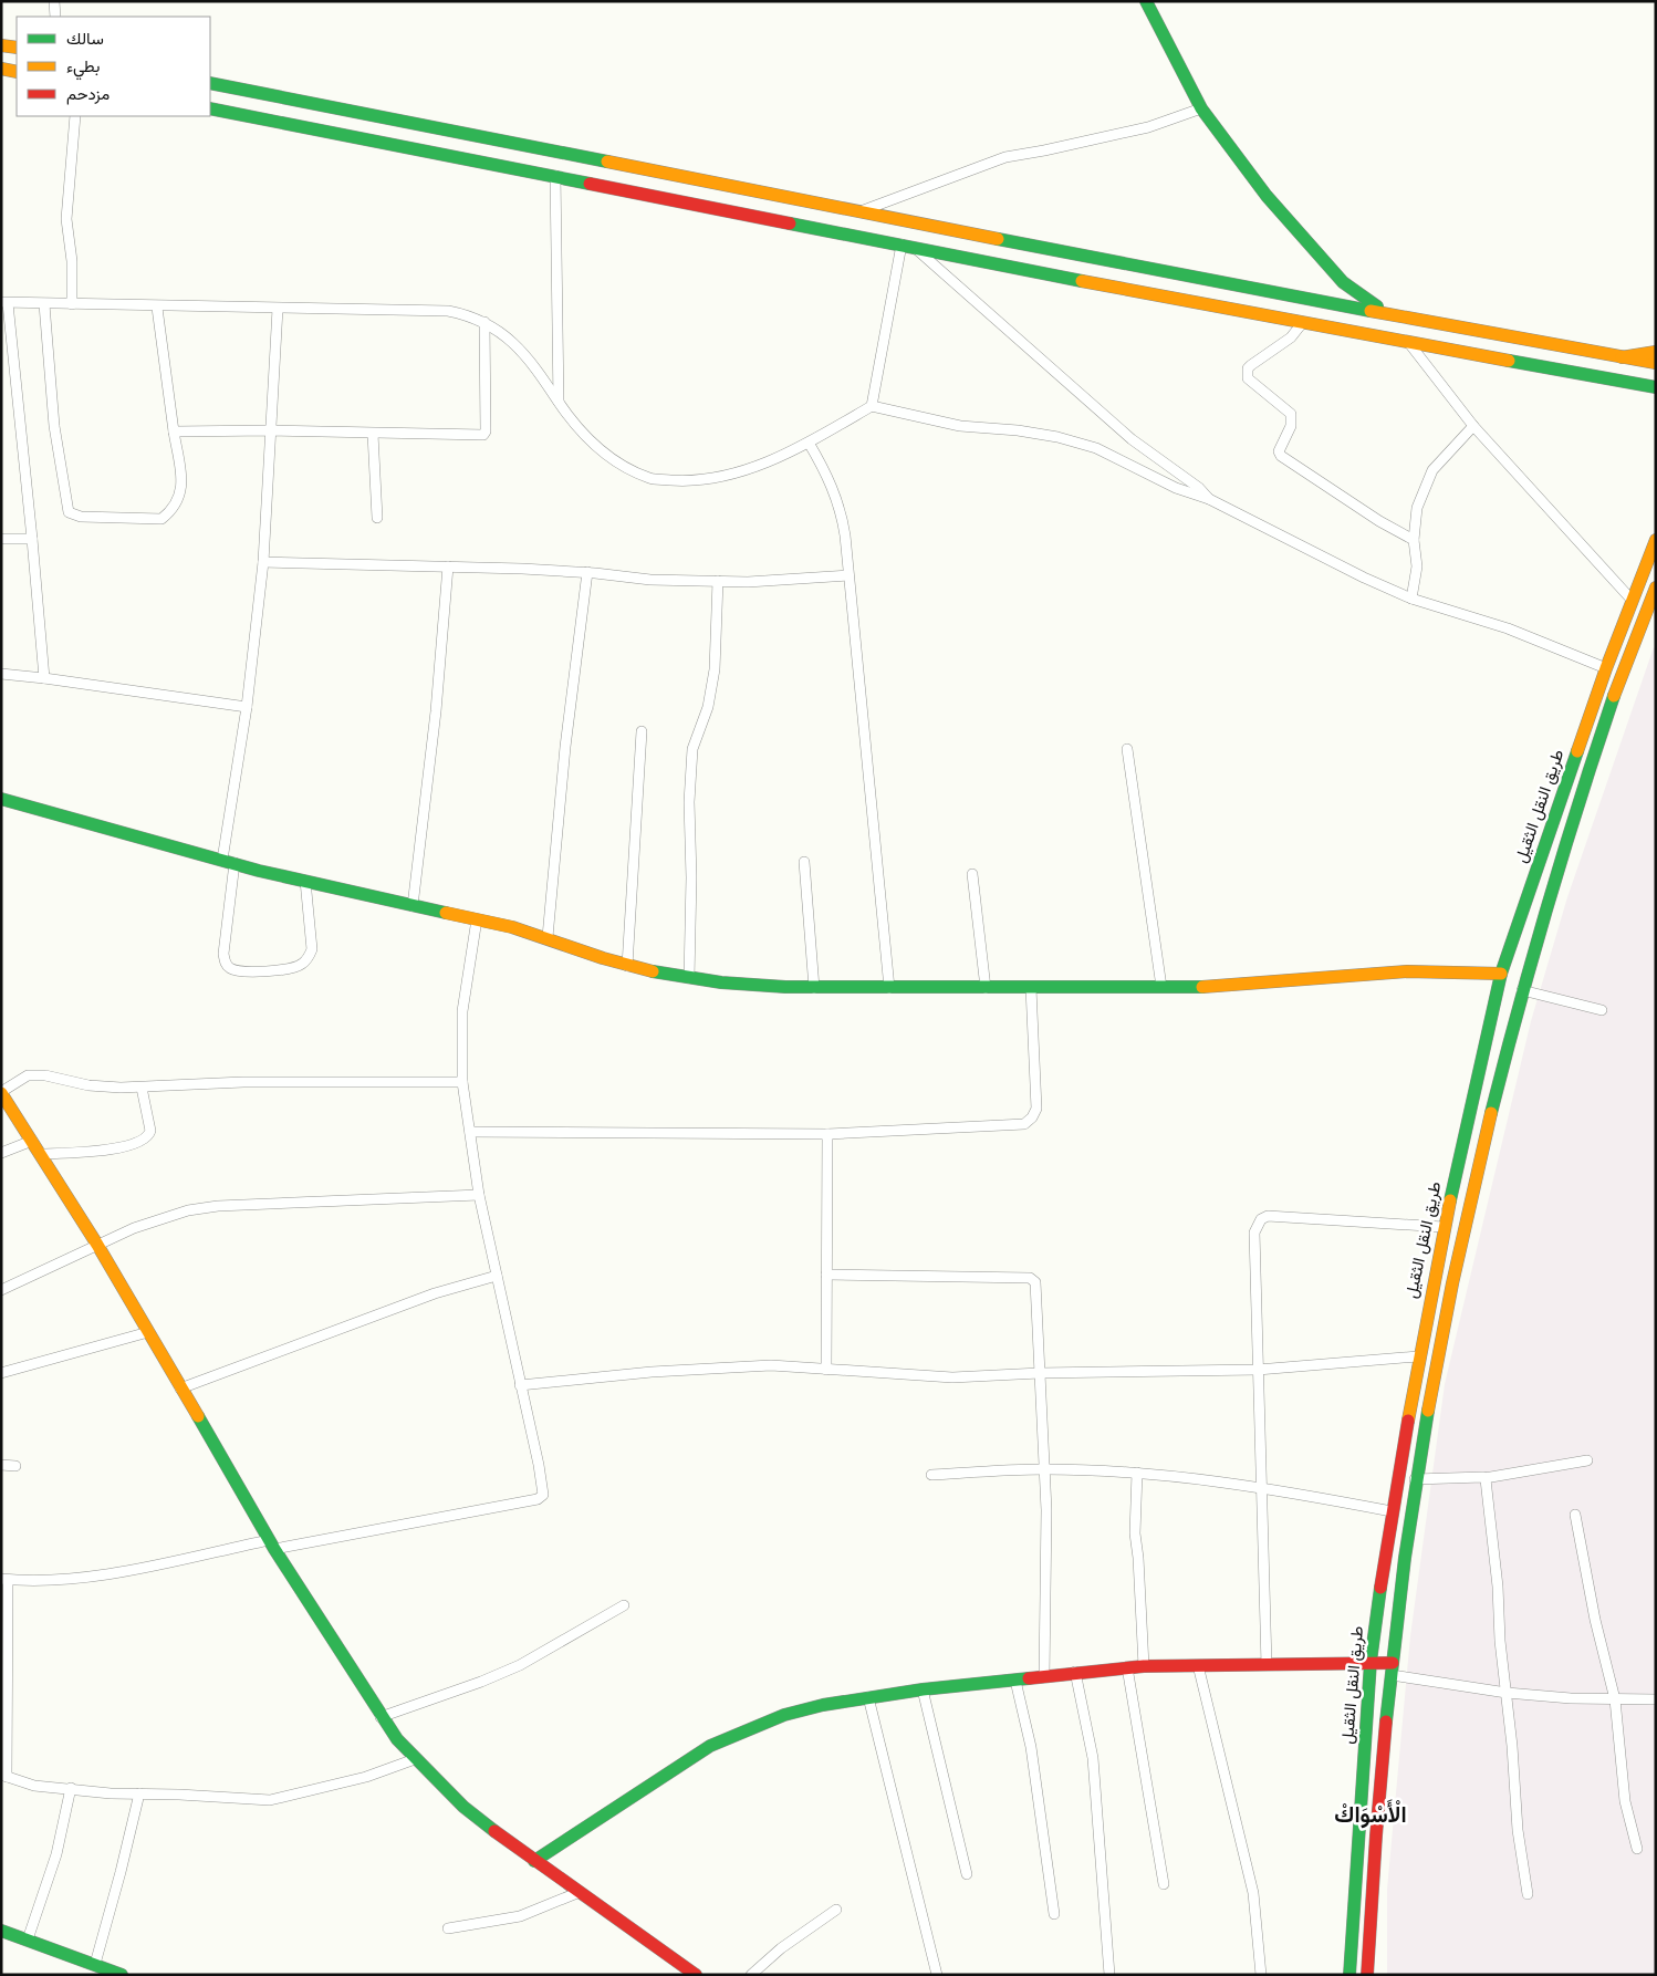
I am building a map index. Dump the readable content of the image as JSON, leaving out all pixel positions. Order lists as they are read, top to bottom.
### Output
{
  "streets": {
    "main road": ["طريق النقل الثقيل"]
  },
  "districts": ["الْأَسْوَاكْ"],
  "legend": ["سالك", "بطيء", "مزدحم"]
}
